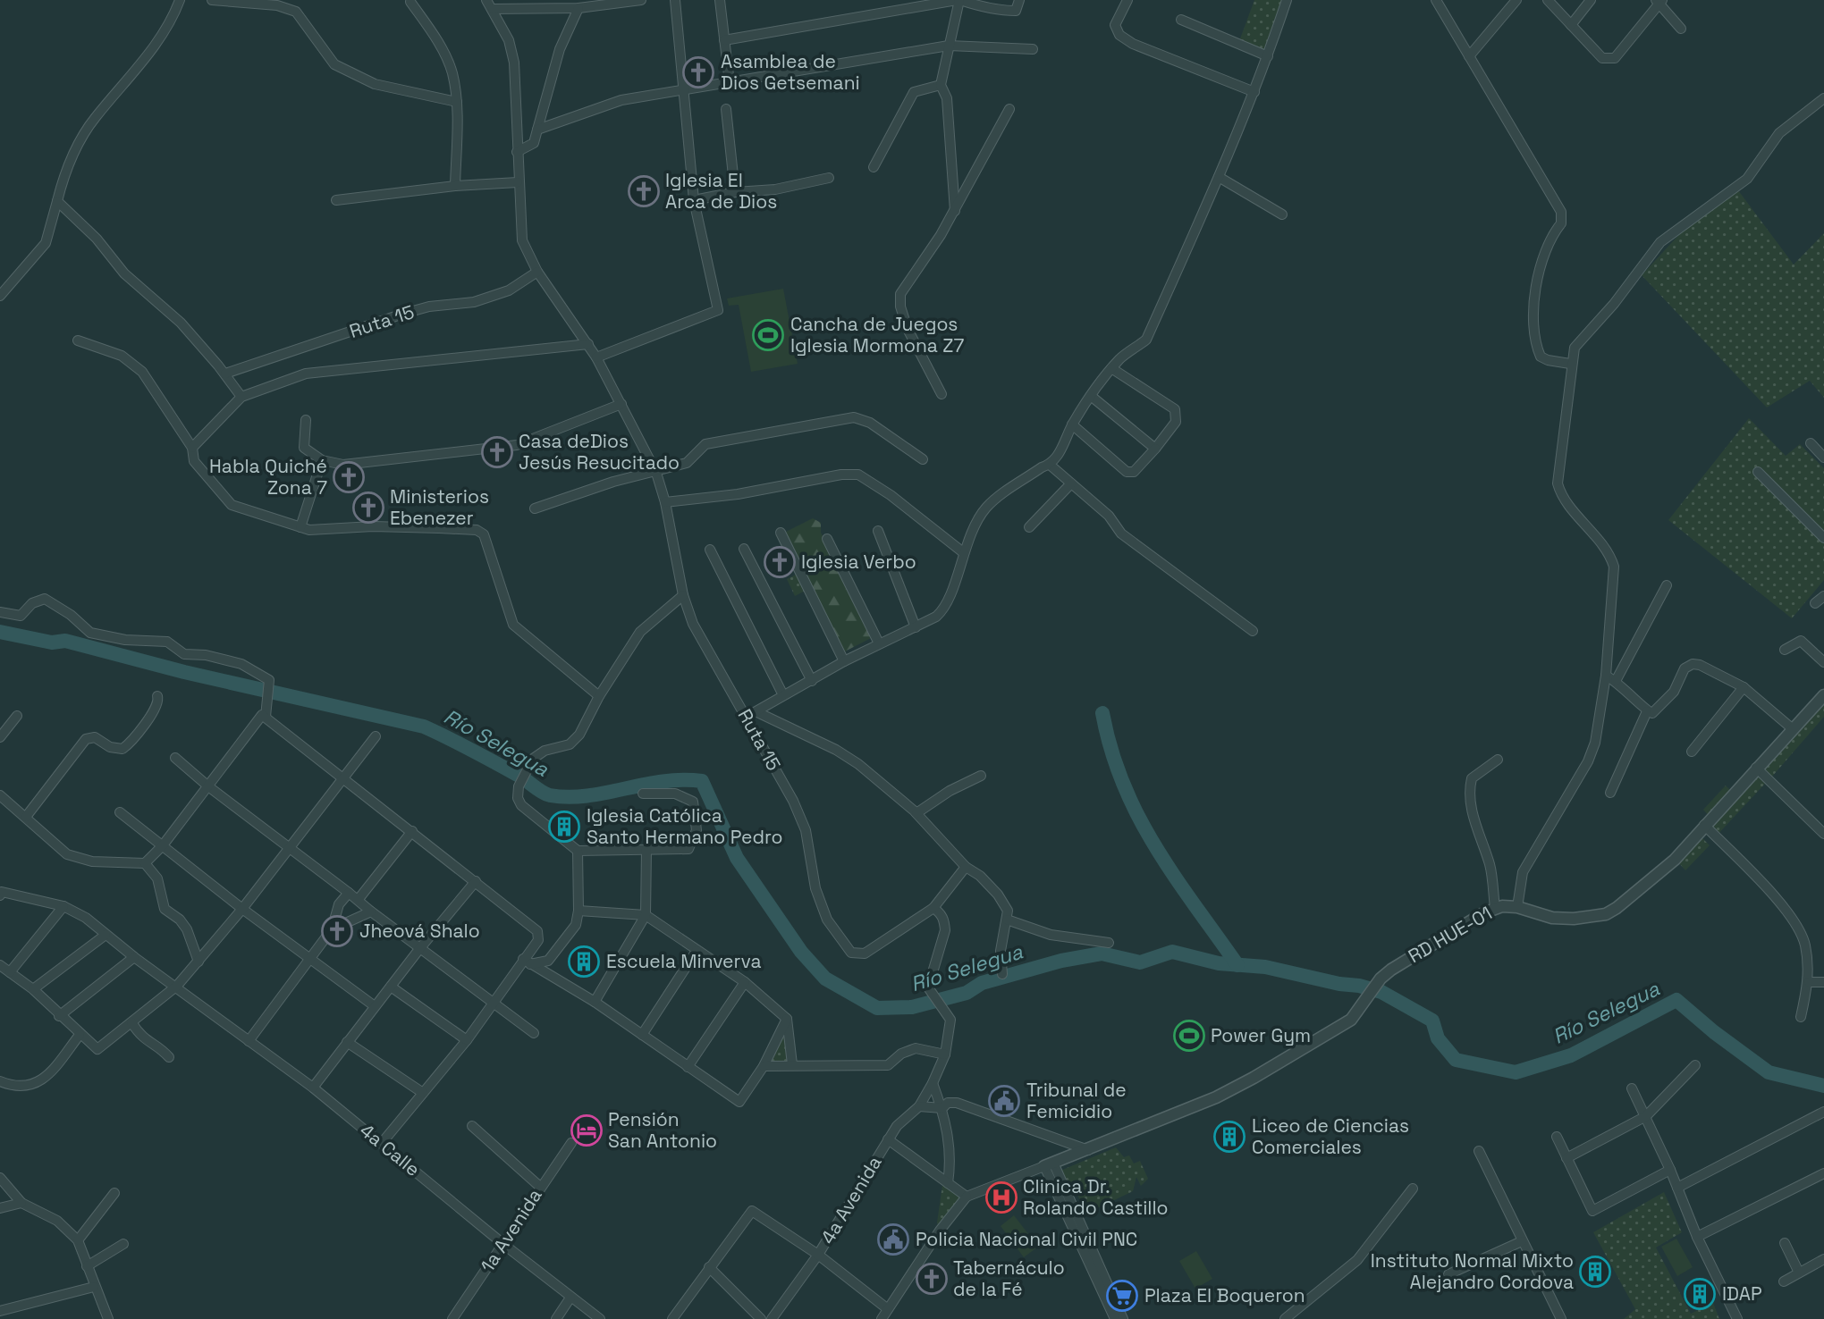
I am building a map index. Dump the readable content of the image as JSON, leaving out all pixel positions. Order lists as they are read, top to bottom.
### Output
{
  "streets": {
    "street": [
      "Ruta 15",
      "RD HUE-01",
      "4a Calle",
      "4a Avenida",
      "1a Avenida"
    ]
  },
  "crossings": [
    ["4a Calle", "1a Avenida"]
  ],
  "water": ["Río Selegua"],
  "places": {
    "church": [
      "Asamblea de Dios Getsemani",
      "Iglesia El Arca de Dios",
      "Casa deDios Jesús Resucitado",
      "Habla Quiché Zona 7",
      "Ministerios Ebenezer",
      "Iglesia Verbo",
      "Jheová Shalo",
      "Tabernáculo de la Fé"
    ],
    "sports": ["Cancha de Juegos Iglesia Mormona Z7", "Power Gym"],
    "building": [
      "Iglesia Católica Santo Hermano Pedro",
      "Escuela Minverva",
      "Liceo de Ciencias Comerciales",
      "Instituto Normal Mixto Alejandro Cordova",
      "IDAP"
    ],
    "public building": ["Tribunal de Femicidio", "Policia Nacional Civil PNC"],
    "hotel": ["Pensión San Antonio"],
    "hospital": ["Clinica Dr. Rolando Castillo"],
    "supermarket": ["Plaza El Boqueron"]
  }
}
